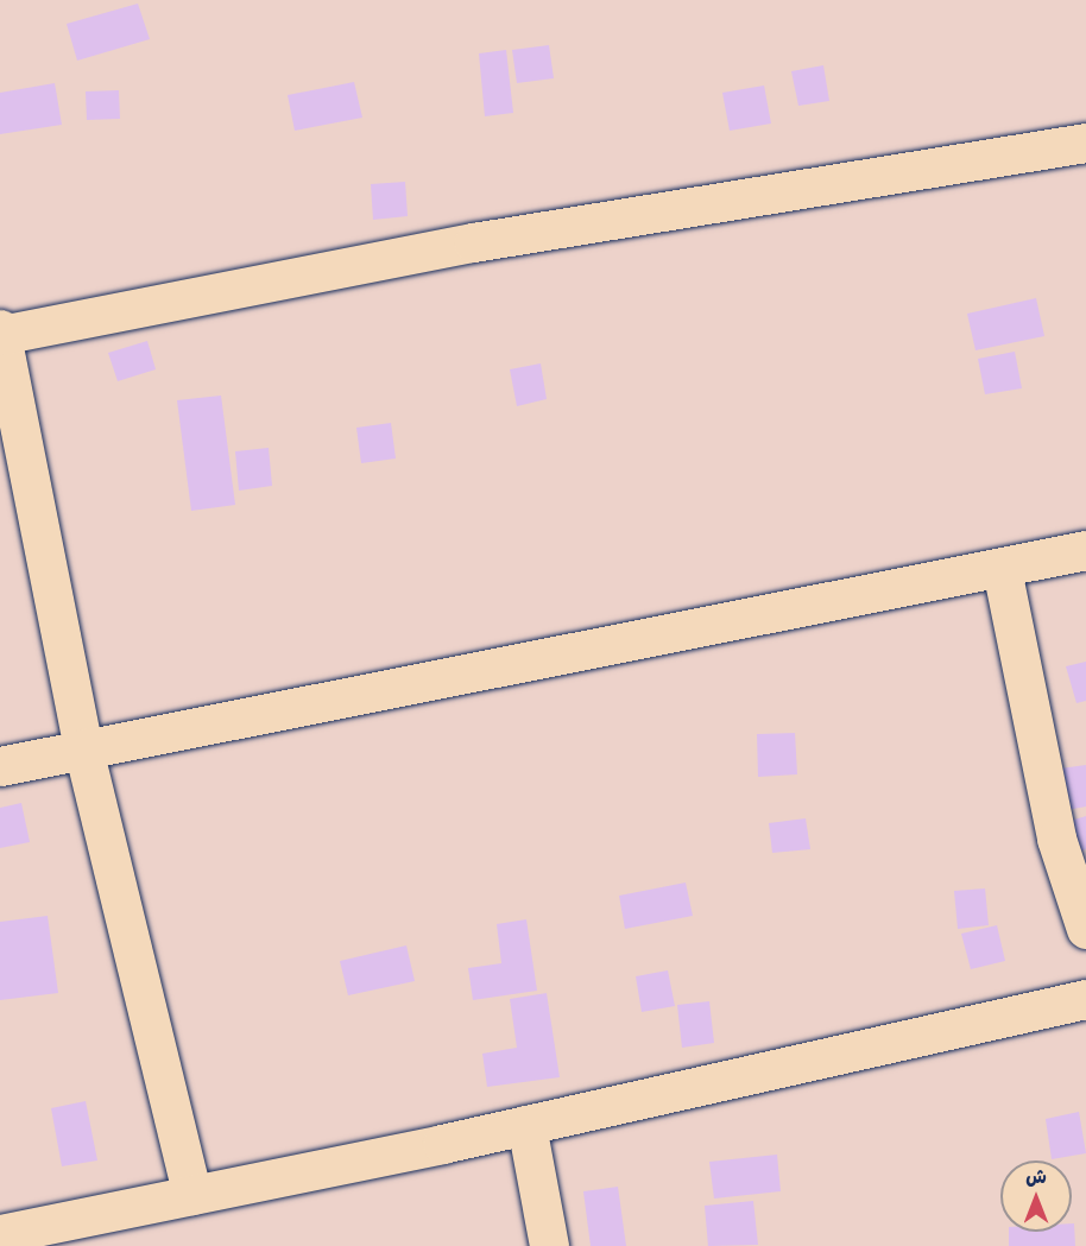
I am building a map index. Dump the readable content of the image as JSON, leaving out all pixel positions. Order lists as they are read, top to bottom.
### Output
{
  "north": "top"
}
